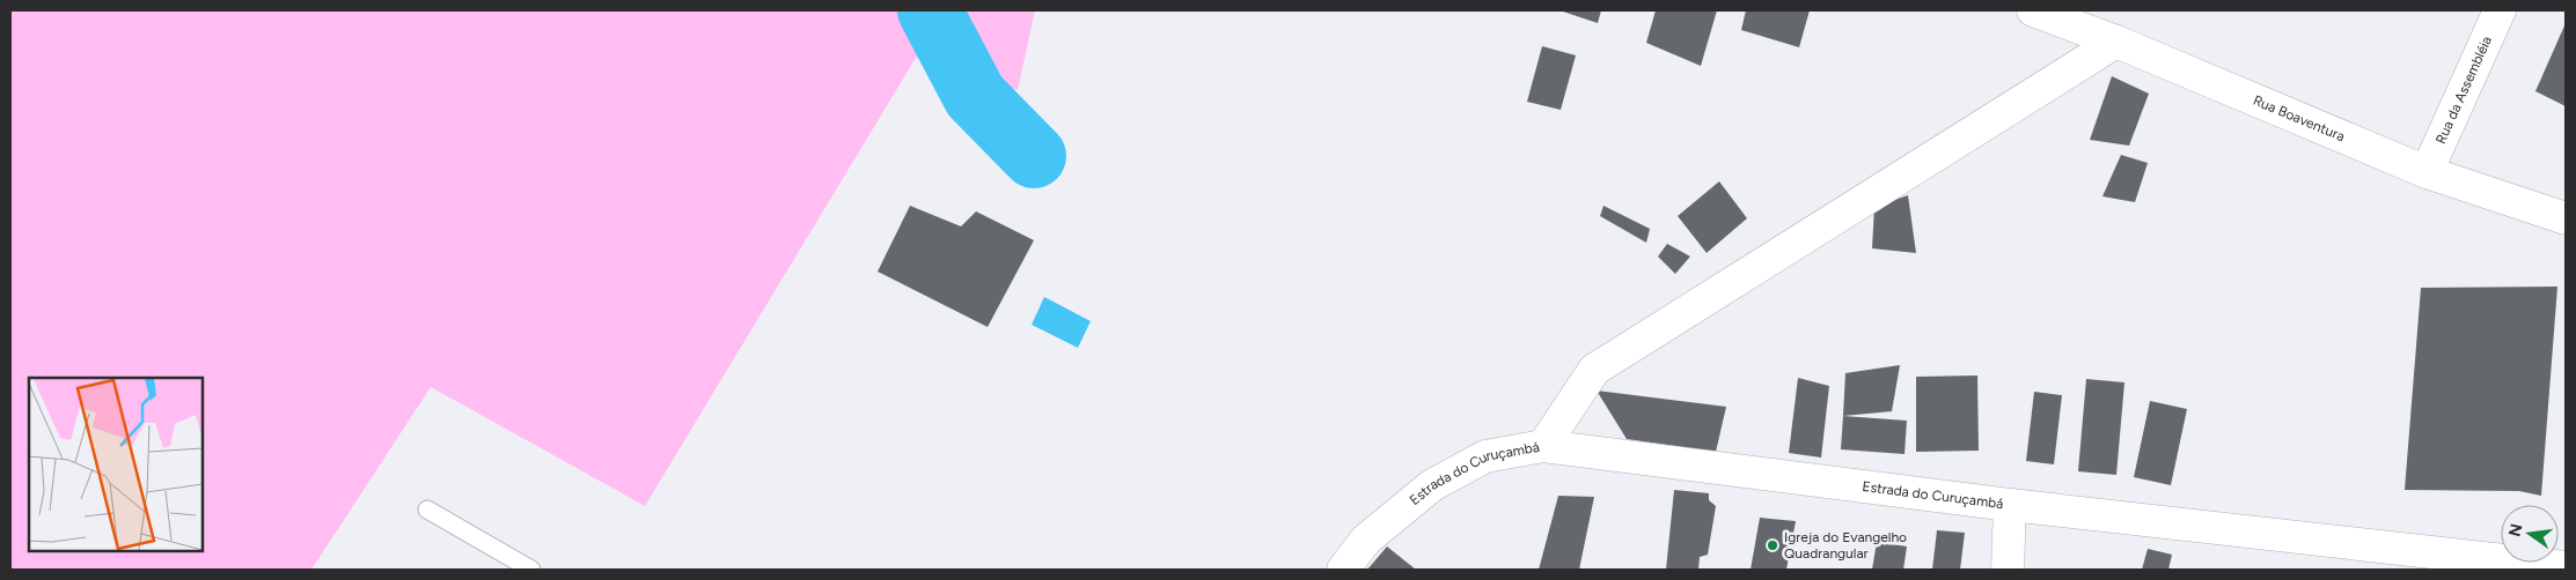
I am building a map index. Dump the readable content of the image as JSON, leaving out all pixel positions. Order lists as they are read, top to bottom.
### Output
{
  "streets": {
    "street": ["Rua da Assembléia", "Rua Boaventura", "Estrada do Curuçambá"]
  },
  "crossings": [
    ["Rua da Assembléia", "Rua Boaventura"]
  ],
  "places": ["Igreja do Evangelho Quadrangular"],
  "north": "left"
}
